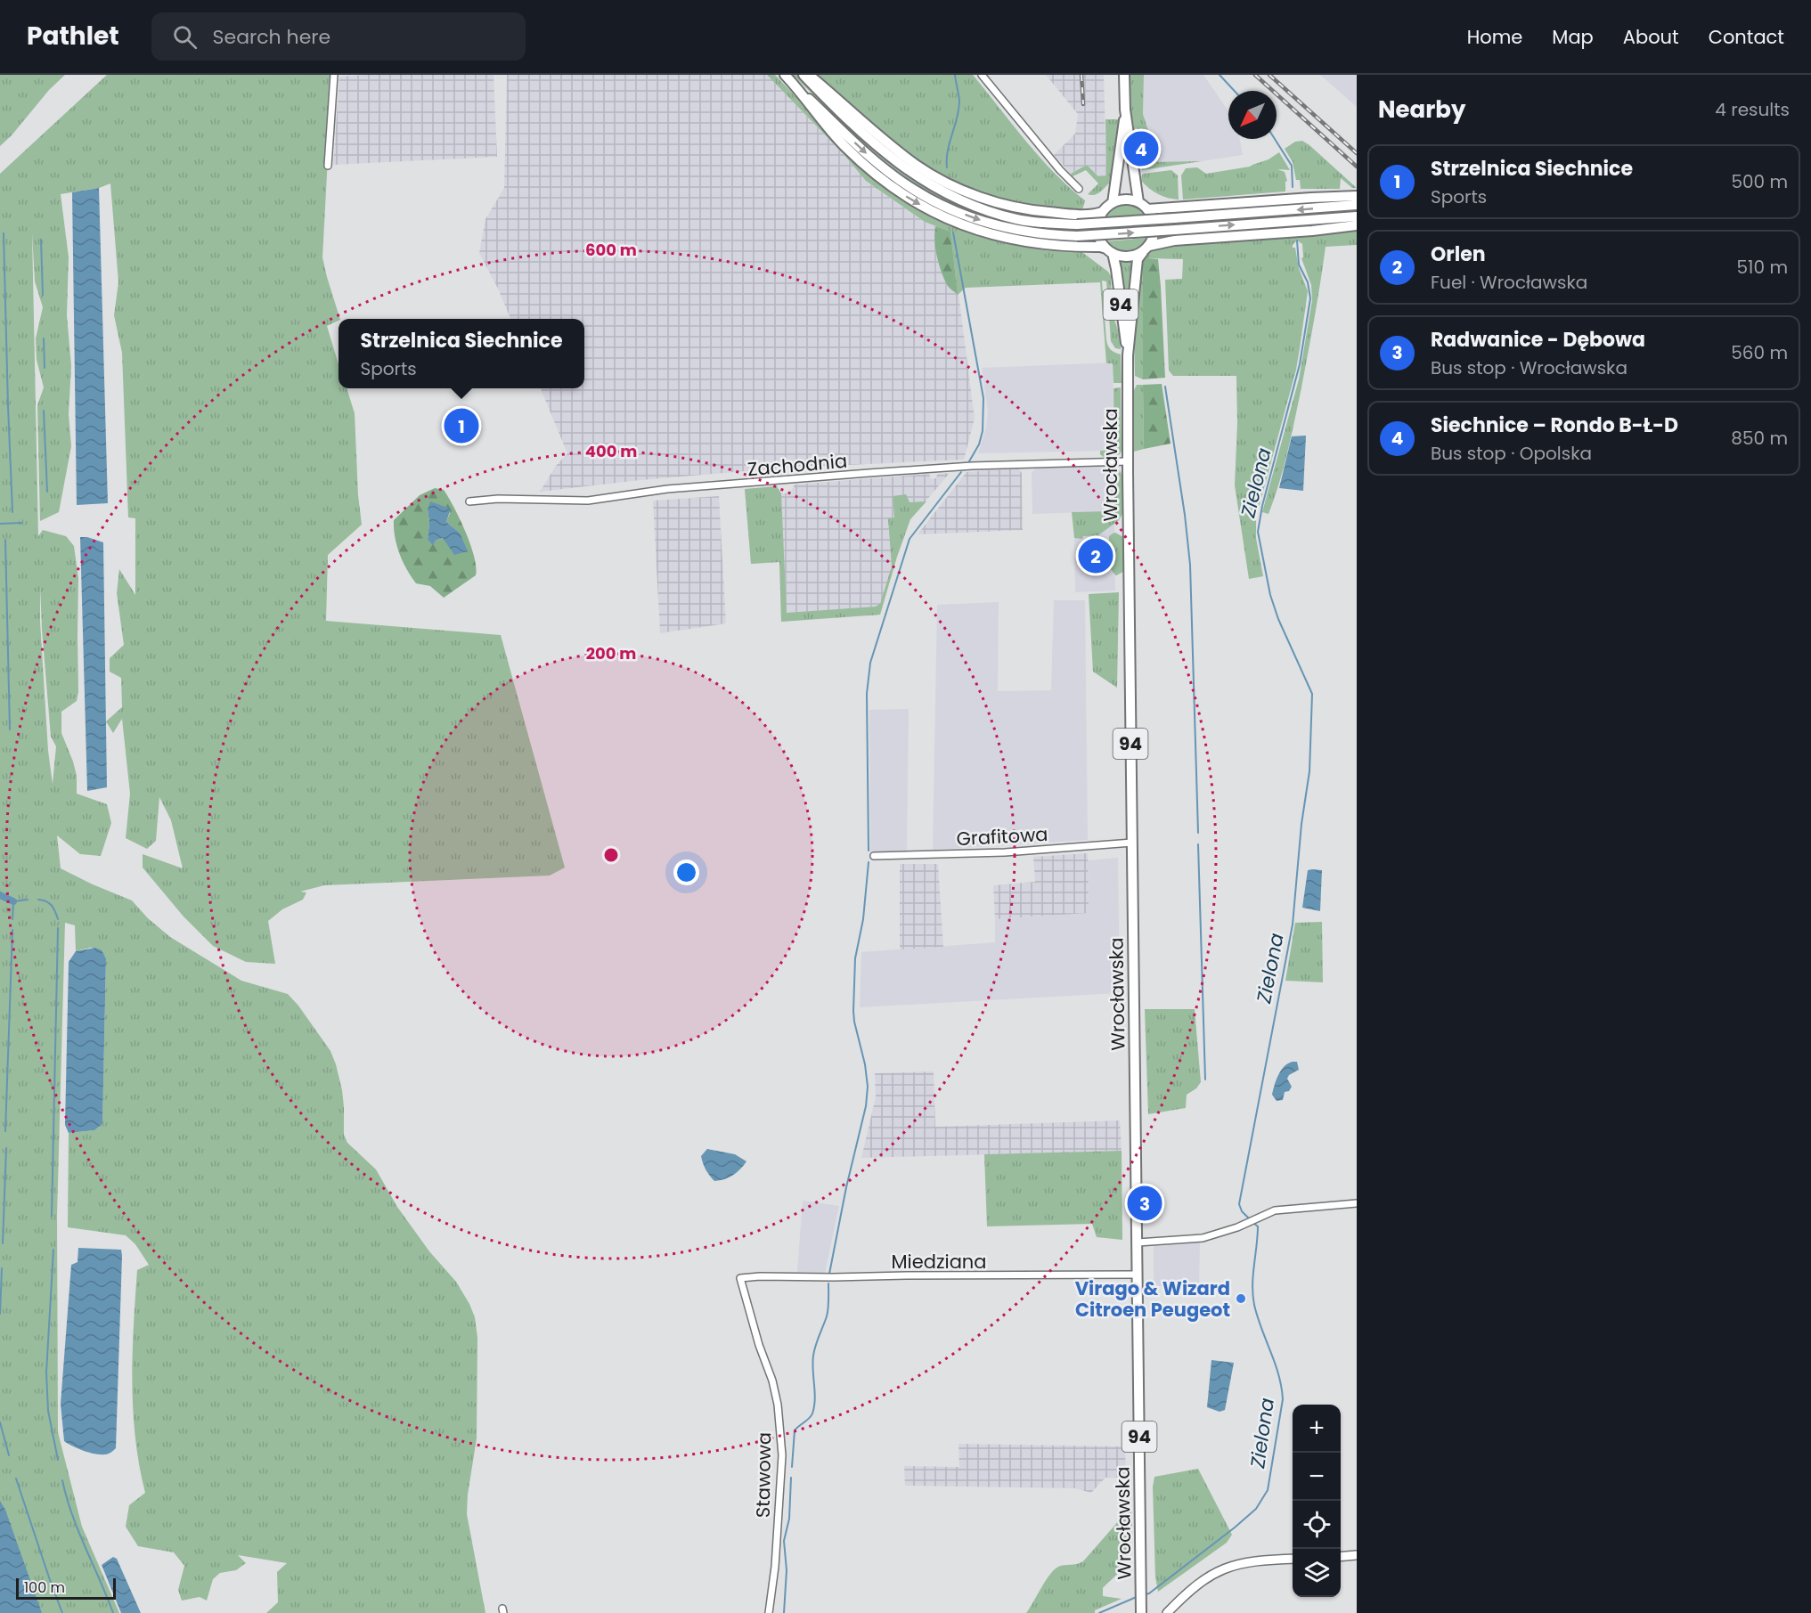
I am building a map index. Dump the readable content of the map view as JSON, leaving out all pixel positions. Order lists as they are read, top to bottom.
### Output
{
  "streets": {
    "main road": ["94", "Wrocławska"],
    "street": [
      "Zachodnia",
      "Grafitowa",
      "Miedziana",
      "Stawowa"
    ]
  },
  "crossings": [
    ["94", "Wrocławska"],
    ["Zachodnia", "Wrocławska"],
    ["Wrocławska", "Grafitowa"],
    ["Wrocławska", "Miedziana"],
    ["Miedziana", "Stawowa"]
  ],
  "water": ["Zielona"],
  "places": ["Virago & Wizard Citroen Peugeot"],
  "scale_bar": "100 m",
  "north": "bottom left",
  "page": {
    "header": "Pathlet",
    "search": "Search here",
    "nav": [
      "Home",
      "Map",
      "About",
      "Contact"
    ],
    "heading": ["Nearby", "4 results"],
    "pins": [
      "4",
      "1",
      "2",
      "3"
    ],
    "list": [
      {
        "mark": "1",
        "name": "Strzelnica Siechnice",
        "note": "Sports",
        "value": "500 m"
      },
      {
        "mark": "2",
        "name": "Orlen",
        "note": "Fuel · Wrocławska",
        "value": "510 m"
      },
      {
        "mark": "3",
        "name": "Radwanice - Dębowa",
        "note": "Bus stop · Wrocławska",
        "value": "560 m"
      },
      {
        "mark": "4",
        "name": "Siechnice – Rondo B-Ł-D",
        "note": "Bus stop · Opolska",
        "value": "850 m"
      }
    ],
    "popup": ["Strzelnica Siechnice", "Sports"],
    "map_buttons": ["+", "−"],
    "scale": "100 m"
  },
  "rings": ["600 m", "400 m", "200 m"]
}
